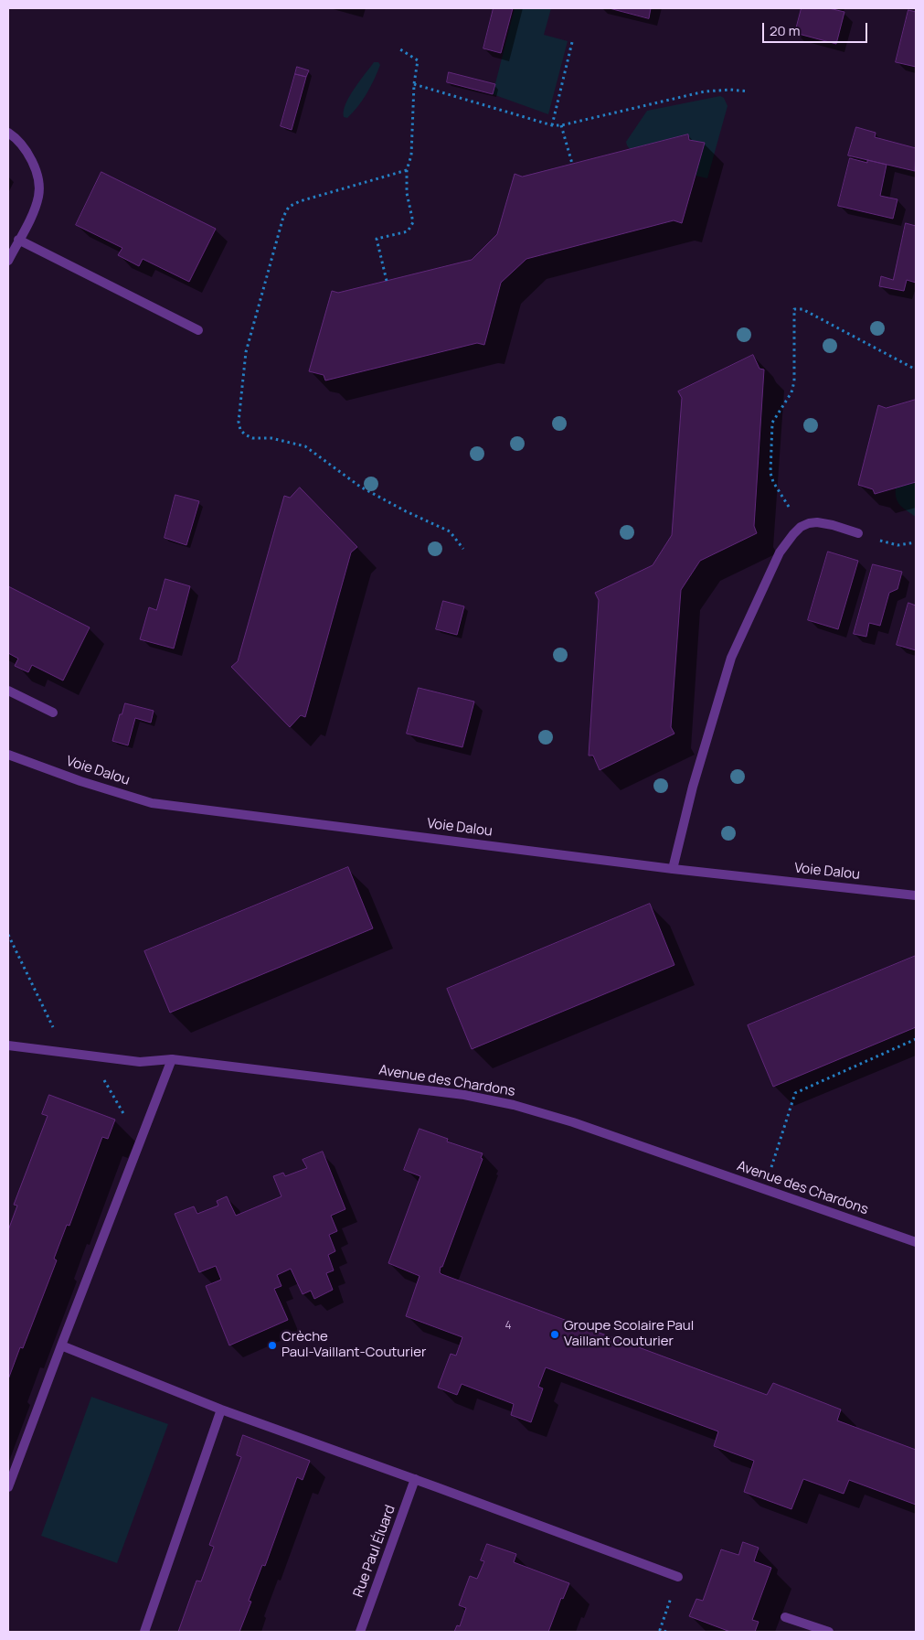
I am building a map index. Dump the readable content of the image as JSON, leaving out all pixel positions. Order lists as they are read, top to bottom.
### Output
{
  "streets": {
    "street": ["Voie Dalou", "Avenue des Chardons", "Rue Paul Éluard"]
  },
  "places": ["Groupe Scolaire Paul Vaillant Couturier", "Crèche Paul-Vaillant-Couturier"],
  "house_numbers": ["4"],
  "scale_bar": "20 m"
}
